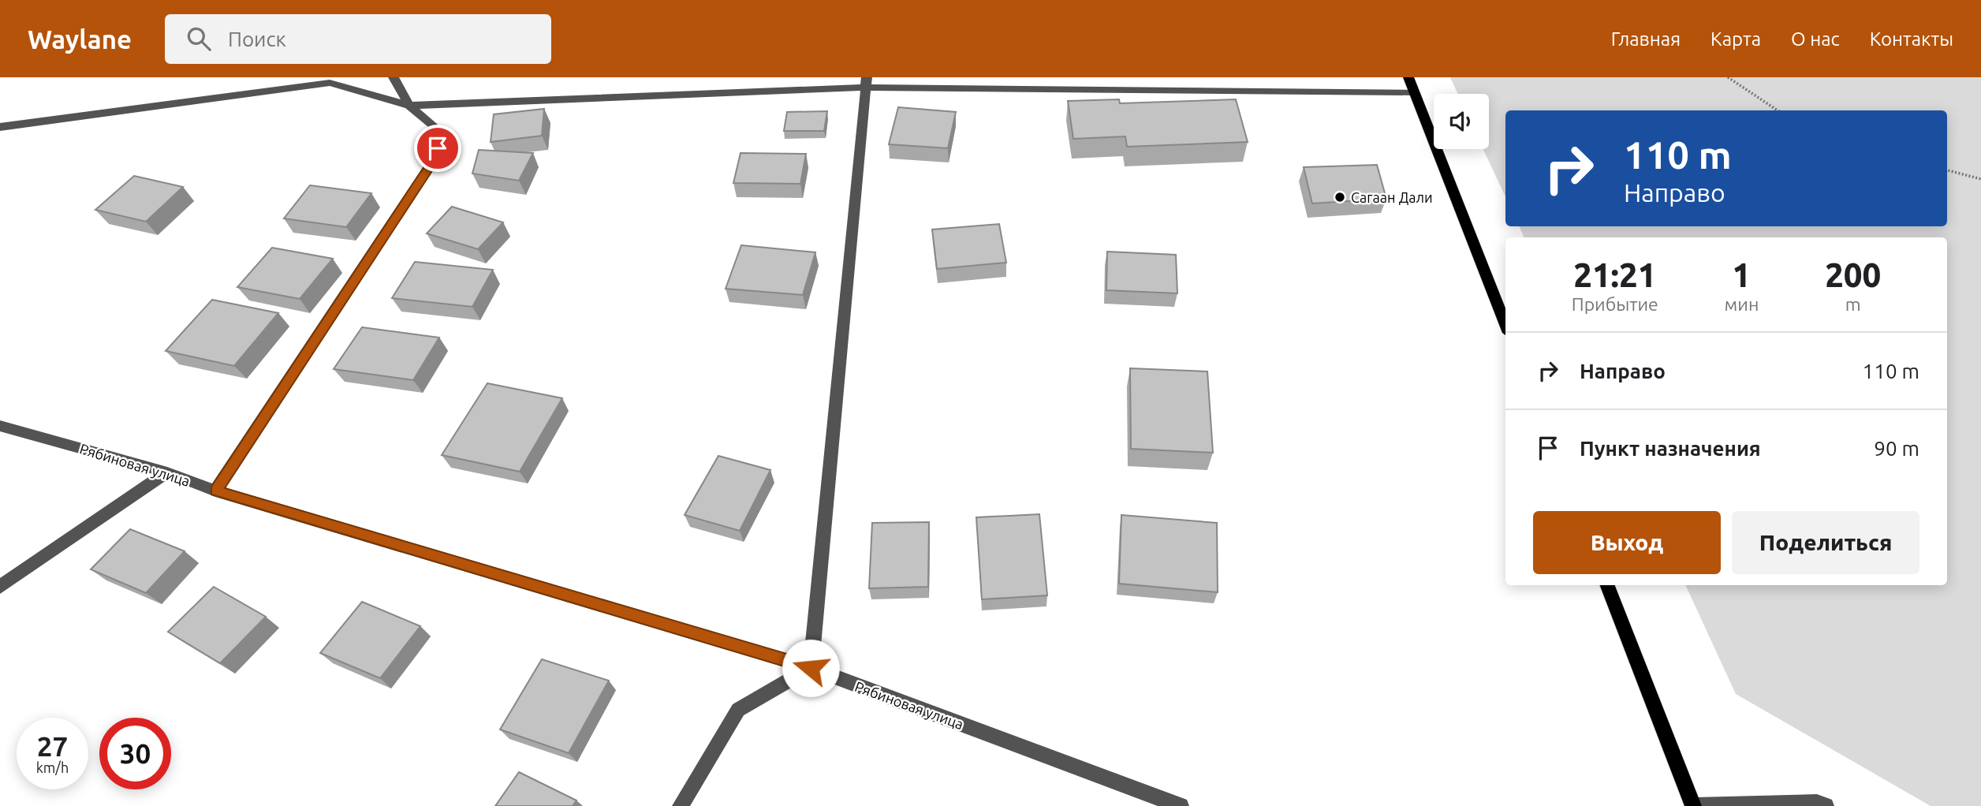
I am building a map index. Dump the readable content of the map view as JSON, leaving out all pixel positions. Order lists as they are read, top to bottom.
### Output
{
  "streets": {
    "street": ["Рябиновая улица"]
  },
  "places": ["Сагаан Дали"],
  "page": {
    "header": "Waylane",
    "search": "Поиск",
    "nav": [
      "Главная",
      "Карта",
      "О нас",
      "Контакты"
    ],
    "turn": ["110 m", "Направо"],
    "eta": [
      "21:21",
      "Прибытие",
      "1",
      "мин",
      "200",
      "m"
    ],
    "list": [
      {
        "name": "Направо",
        "value": "110 m"
      },
      {
        "name": "Пункт назначения",
        "value": "90 m"
      }
    ],
    "buttons": ["Выход", "Поделиться"],
    "speed": "27 km/h",
    "limit": "30"
  }
}
